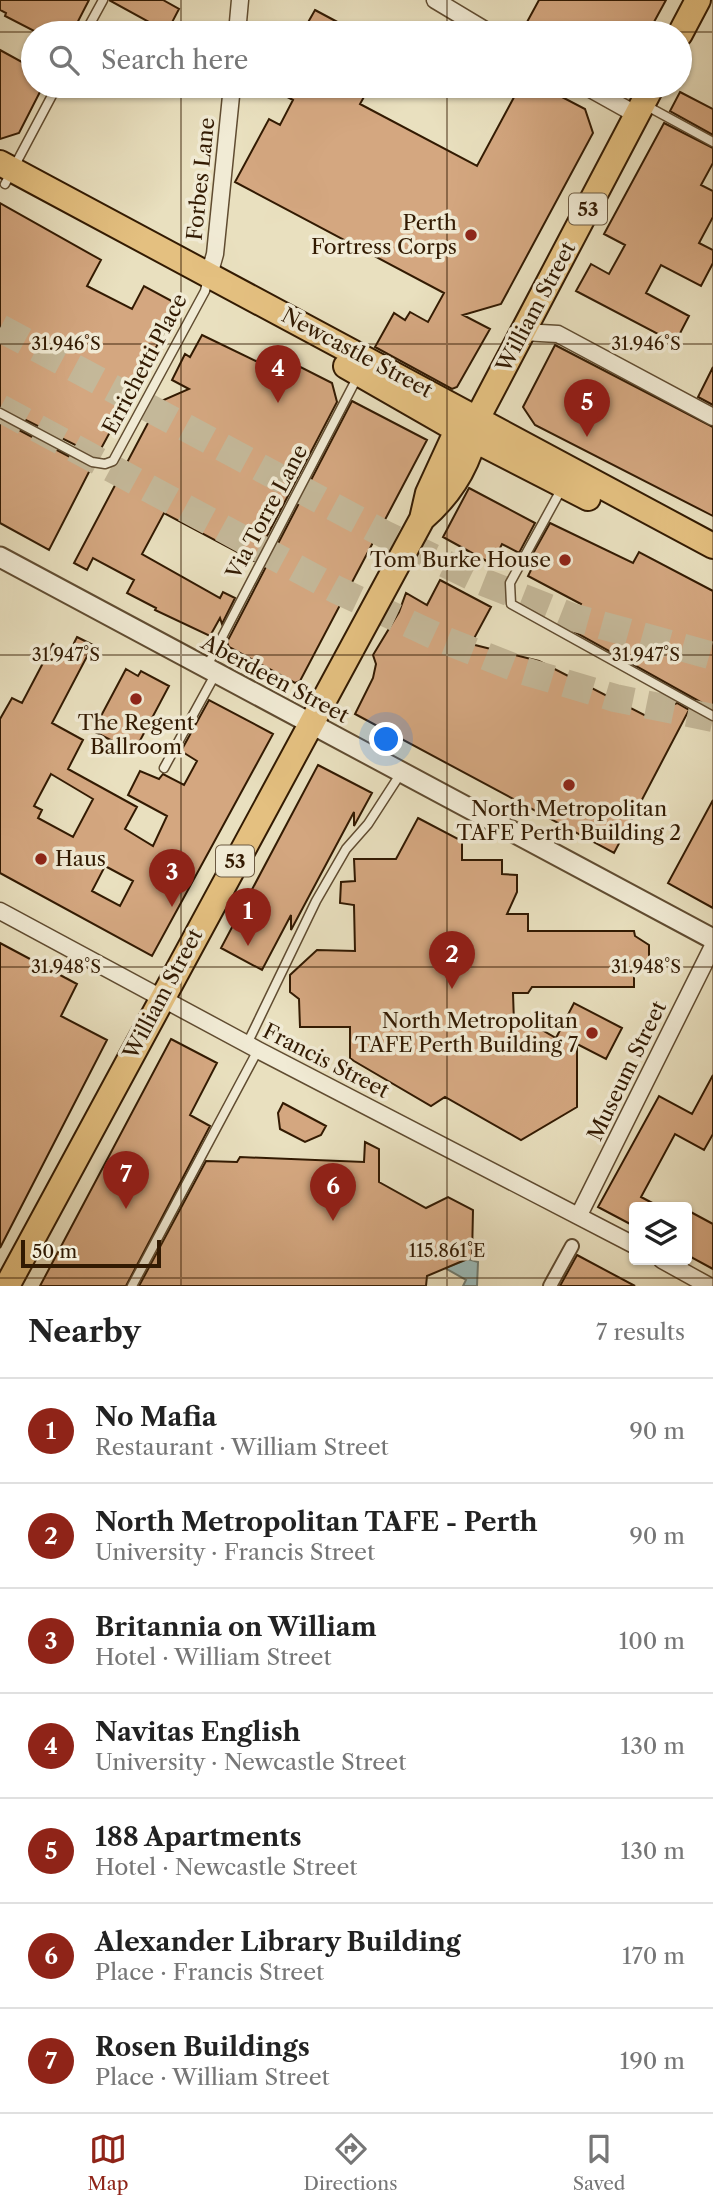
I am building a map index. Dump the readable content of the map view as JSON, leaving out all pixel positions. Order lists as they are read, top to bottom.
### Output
{
  "streets": {
    "main road": ["53", "William Street", "Newcastle Street"],
    "street": [
      "Forbes Lane",
      "Aberdeen Street",
      "Francis Street",
      "Museum Street"
    ],
    "lane": ["Errichetti Place", "Via Torre Lane"]
  },
  "crossings": [
    ["Forbes Lane", "Newcastle Street"],
    ["Forbes Lane", "Errichetti Place"],
    ["William Street", "Newcastle Street"],
    ["William Street", "Aberdeen Street"],
    ["William Street", "Francis Street"],
    ["Newcastle Street", "Errichetti Place"],
    ["Newcastle Street", "Via Torre Lane"],
    ["Via Torre Lane", "Aberdeen Street"],
    ["Francis Street", "Museum Street"]
  ],
  "places": [
    "Perth Fortress Corps",
    "Tom Burke House",
    "The Regent Ballroom",
    "North Metropolitan TAFE Perth Building 2",
    "Haus",
    "North Metropolitan TAFE Perth Building 7"
  ],
  "scale_bar": "50 m",
  "page": {
    "search": "Search here",
    "pins": [
      "4",
      "5",
      "3",
      "1",
      "2",
      "7",
      "6"
    ],
    "scale": "50 m",
    "heading": ["Nearby", "7 results"],
    "list": [
      {
        "mark": "1",
        "name": "No Mafia",
        "note": "Restaurant · William Street",
        "value": "90 m"
      },
      {
        "mark": "2",
        "name": "North Metropolitan TAFE - Perth",
        "note": "University · Francis Street",
        "value": "90 m"
      },
      {
        "mark": "3",
        "name": "Britannia on William",
        "note": "Hotel · William Street",
        "value": "100 m"
      },
      {
        "mark": "4",
        "name": "Navitas English",
        "note": "University · Newcastle Street",
        "value": "130 m"
      },
      {
        "mark": "5",
        "name": "188 Apartments",
        "note": "Hotel · Newcastle Street",
        "value": "130 m"
      },
      {
        "mark": "6",
        "name": "Alexander Library Building",
        "note": "Place · Francis Street",
        "value": "170 m"
      },
      {
        "mark": "7",
        "name": "Rosen Buildings",
        "note": "Place · William Street",
        "value": "190 m"
      }
    ],
    "nav": ["Map", "Directions", "Saved"]
  },
  "coordinates": [
    "31.946°S",
    "31.947°S",
    "31.948°S",
    "115.861°E"
  ]
}
